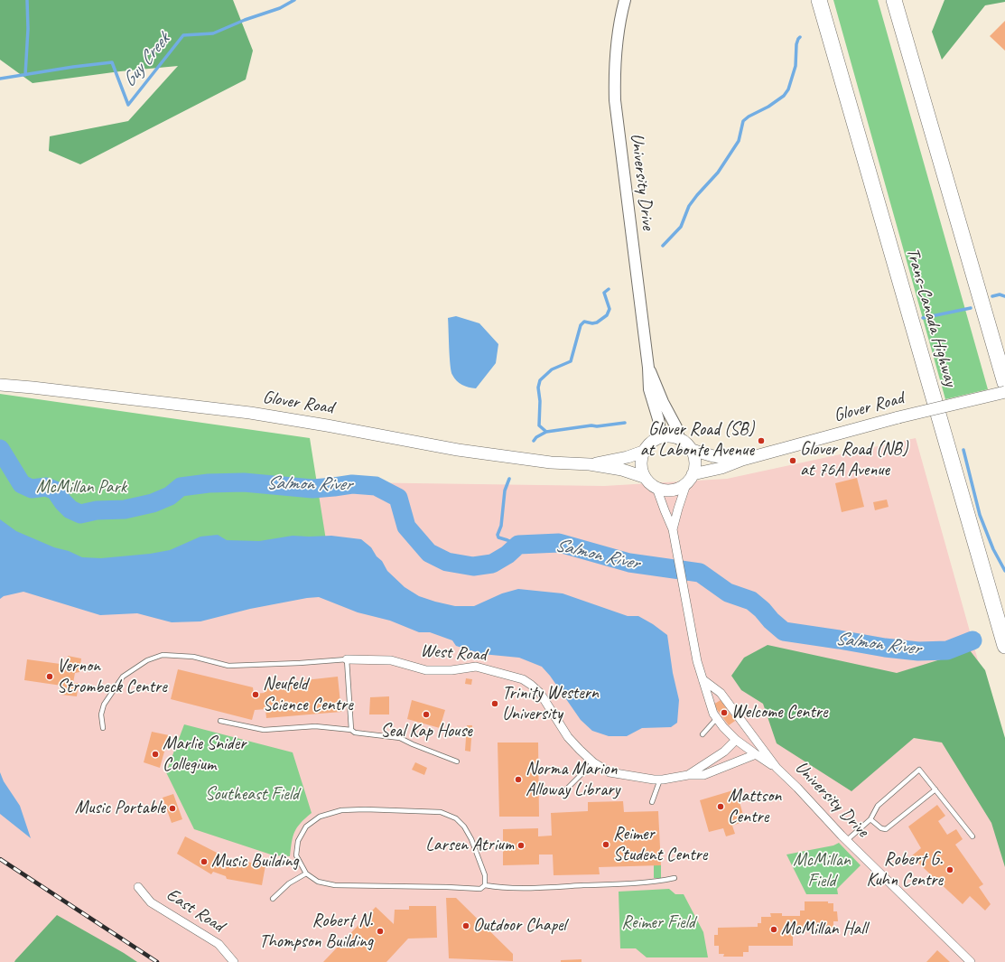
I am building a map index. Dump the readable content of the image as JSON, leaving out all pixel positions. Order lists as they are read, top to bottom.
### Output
{
  "streets": {
    "highway": ["Trans-Canada Highway"],
    "main road": ["Glover Road"],
    "street": ["University Drive", "West Road", "East Road"]
  },
  "crossings": [
    ["University Drive", "Glover Road"],
    ["University Drive", "West Road"]
  ],
  "water": ["Guy Creek", "Salmon River"],
  "parks": [
    "McMillan Park",
    "Southeast Field",
    "McMillan Field",
    "Reimer Field"
  ],
  "places": [
    "Glover Road (SB) at Labonte Avenue",
    "Glover Road (NB) at 76A Avenue",
    "Vernon Strombeck Centre",
    "Neufeld Science Centre",
    "Trinity Western University",
    "Welcome Centre",
    "Seal Kap House",
    "Marlie Snider Collegium",
    "Norma Marion Alloway Library",
    "Mattson Centre",
    "Music Portable",
    "Reimer Student Centre",
    "Larsen Atrium",
    "Music Building",
    "Robert G. Kuhn Centre",
    "Outdoor Chapel",
    "McMillan Hall",
    "Robert N. Thompson Building"
  ]
}
